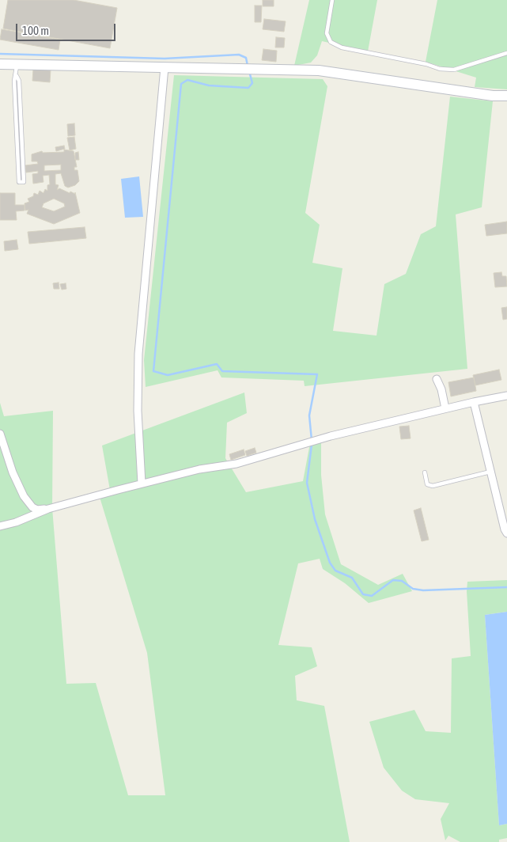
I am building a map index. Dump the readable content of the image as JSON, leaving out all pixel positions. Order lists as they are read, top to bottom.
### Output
{
  "scale_bar": "100 m"
}
